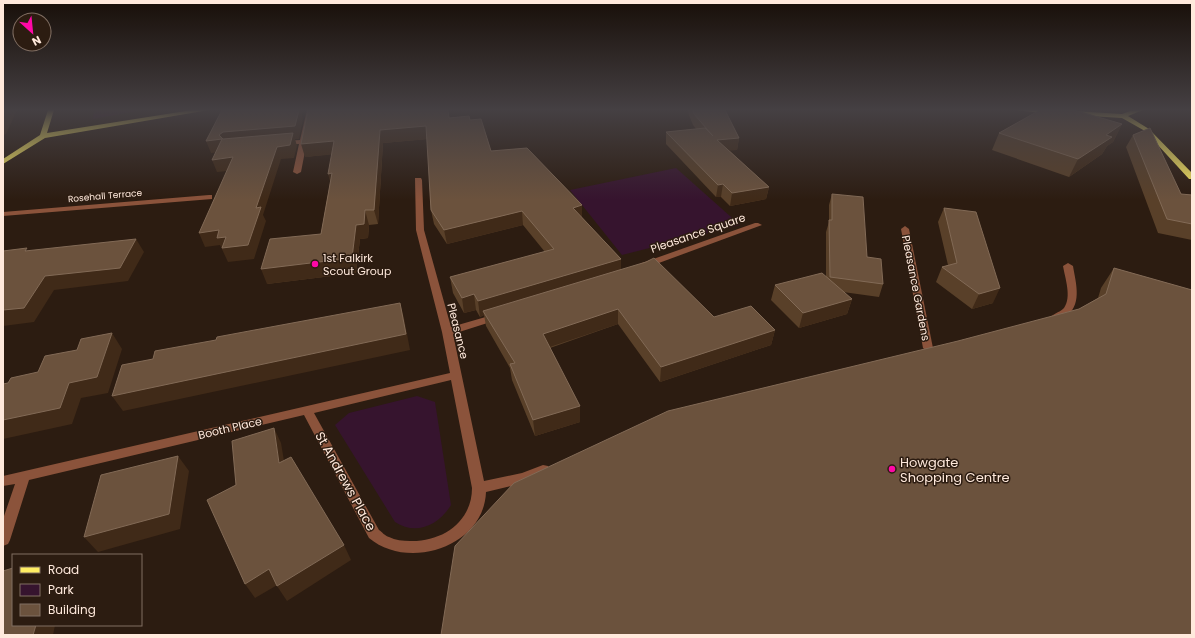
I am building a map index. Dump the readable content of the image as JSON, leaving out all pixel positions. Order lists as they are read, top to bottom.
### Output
{
  "streets": {
    "street": [
      "Rosehall Terrace",
      "Pleasance Square",
      "Pleasance Gardens",
      "Pleasance",
      "Booth Place",
      "St Andrews Place"
    ]
  },
  "crossings": [
    ["Pleasance", "Booth Place"],
    ["Pleasance", "St Andrews Place"],
    ["Booth Place", "St Andrews Place"]
  ],
  "places": ["1st Falkirk Scout Group", "Howgate Shopping Centre"],
  "legend": ["Road", "Park", "Building"],
  "north": "bottom right"
}
